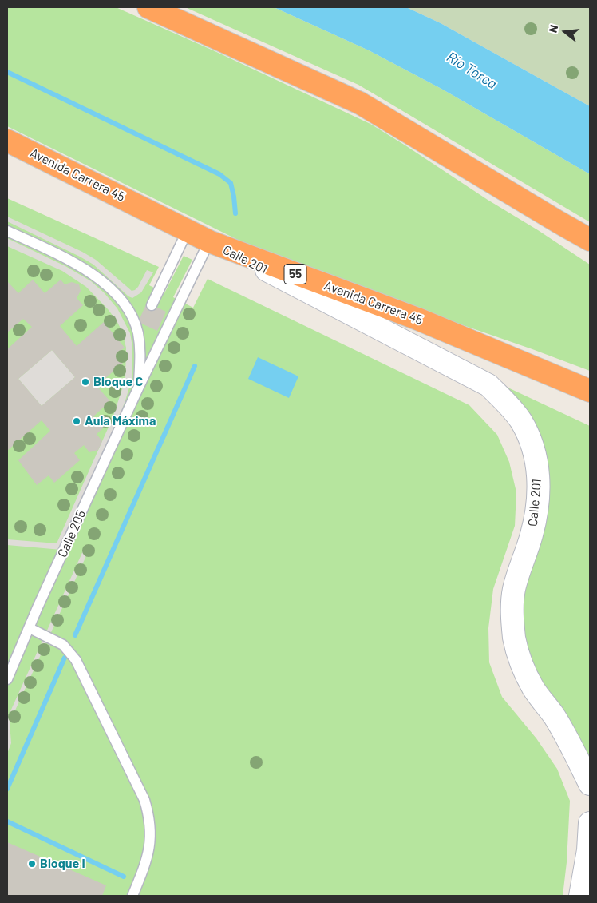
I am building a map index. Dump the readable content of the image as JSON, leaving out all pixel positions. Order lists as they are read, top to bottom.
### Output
{
  "streets": {
    "highway": ["Avenida Carrera 45", "55"],
    "main road": ["Calle 201"],
    "lane": ["Calle 205"]
  },
  "crossings": [
    ["Avenida Carrera 45", "Calle 201"],
    ["Avenida Carrera 45", "Calle 205"],
    ["Calle 201", "Calle 205"]
  ],
  "water": ["Río Torca"],
  "places": ["Bloque C", "Aula Máxima", "Bloque I"],
  "north": "left"
}
